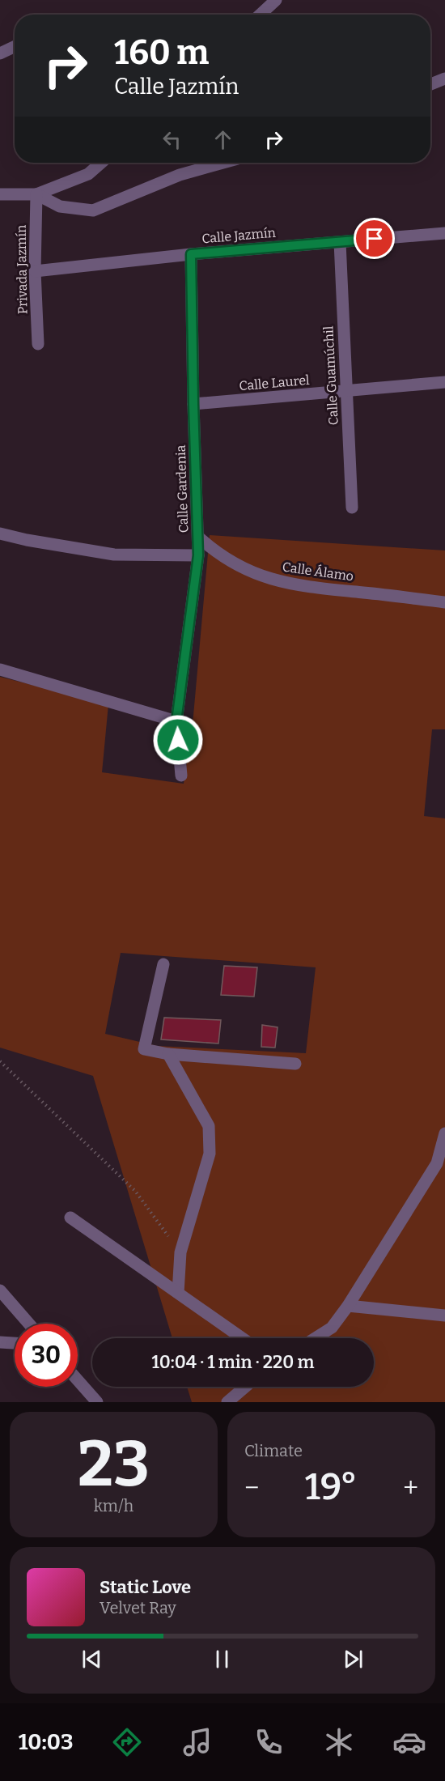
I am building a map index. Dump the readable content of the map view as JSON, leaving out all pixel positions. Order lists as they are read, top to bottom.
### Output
{
  "streets": {
    "street": [
      "Calle Jazmín",
      "Privada Jazmín",
      "Calle Guamúchil",
      "Calle Laurel",
      "Calle Gardenia",
      "Calle Álamo"
    ]
  },
  "crossings": [
    ["Calle Jazmín", "Privada Jazmín"],
    ["Calle Jazmín", "Calle Guamúchil"],
    ["Calle Jazmín", "Calle Gardenia"],
    ["Calle Guamúchil", "Calle Laurel"],
    ["Calle Laurel", "Calle Gardenia"],
    ["Calle Gardenia", "Calle Álamo"]
  ],
  "page": {
    "turn": ["160 m", "Calle Jazmín"],
    "limit": "30",
    "trip": "10:04 · 1 min · 220 m",
    "tile": [
      ["23", "km/h"],
      "Climate"
    ],
    "heat": ["−", "19°", "+"],
    "song": ["Static Love", "Velvet Ray"],
    "tabs": "10:03"
  }
}
